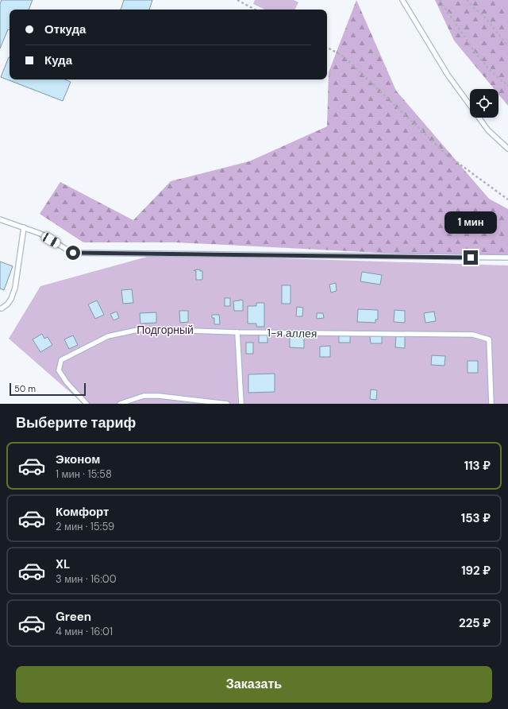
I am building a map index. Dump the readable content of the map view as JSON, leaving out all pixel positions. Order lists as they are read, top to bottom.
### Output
{
  "streets": {
    "lane": ["1-я аллея"]
  },
  "parks": ["Подгорный"],
  "scale_bar": "50 m",
  "page": {
    "banner": ["Откуда", "Куда"],
    "bubble": "1 мин",
    "scale": "50 m",
    "heading": "Выберите тариф",
    "list": [
      {
        "name": "Эконом",
        "note": "1 мин · 15:58",
        "value": "113 ₽"
      },
      {
        "name": "Комфорт",
        "note": "2 мин · 15:59",
        "value": "153 ₽"
      },
      {
        "name": "XL",
        "note": "3 мин · 16:00",
        "value": "192 ₽"
      },
      {
        "name": "Green",
        "note": "4 мин · 16:01",
        "value": "225 ₽"
      }
    ],
    "buttons": "Заказать"
  }
}
